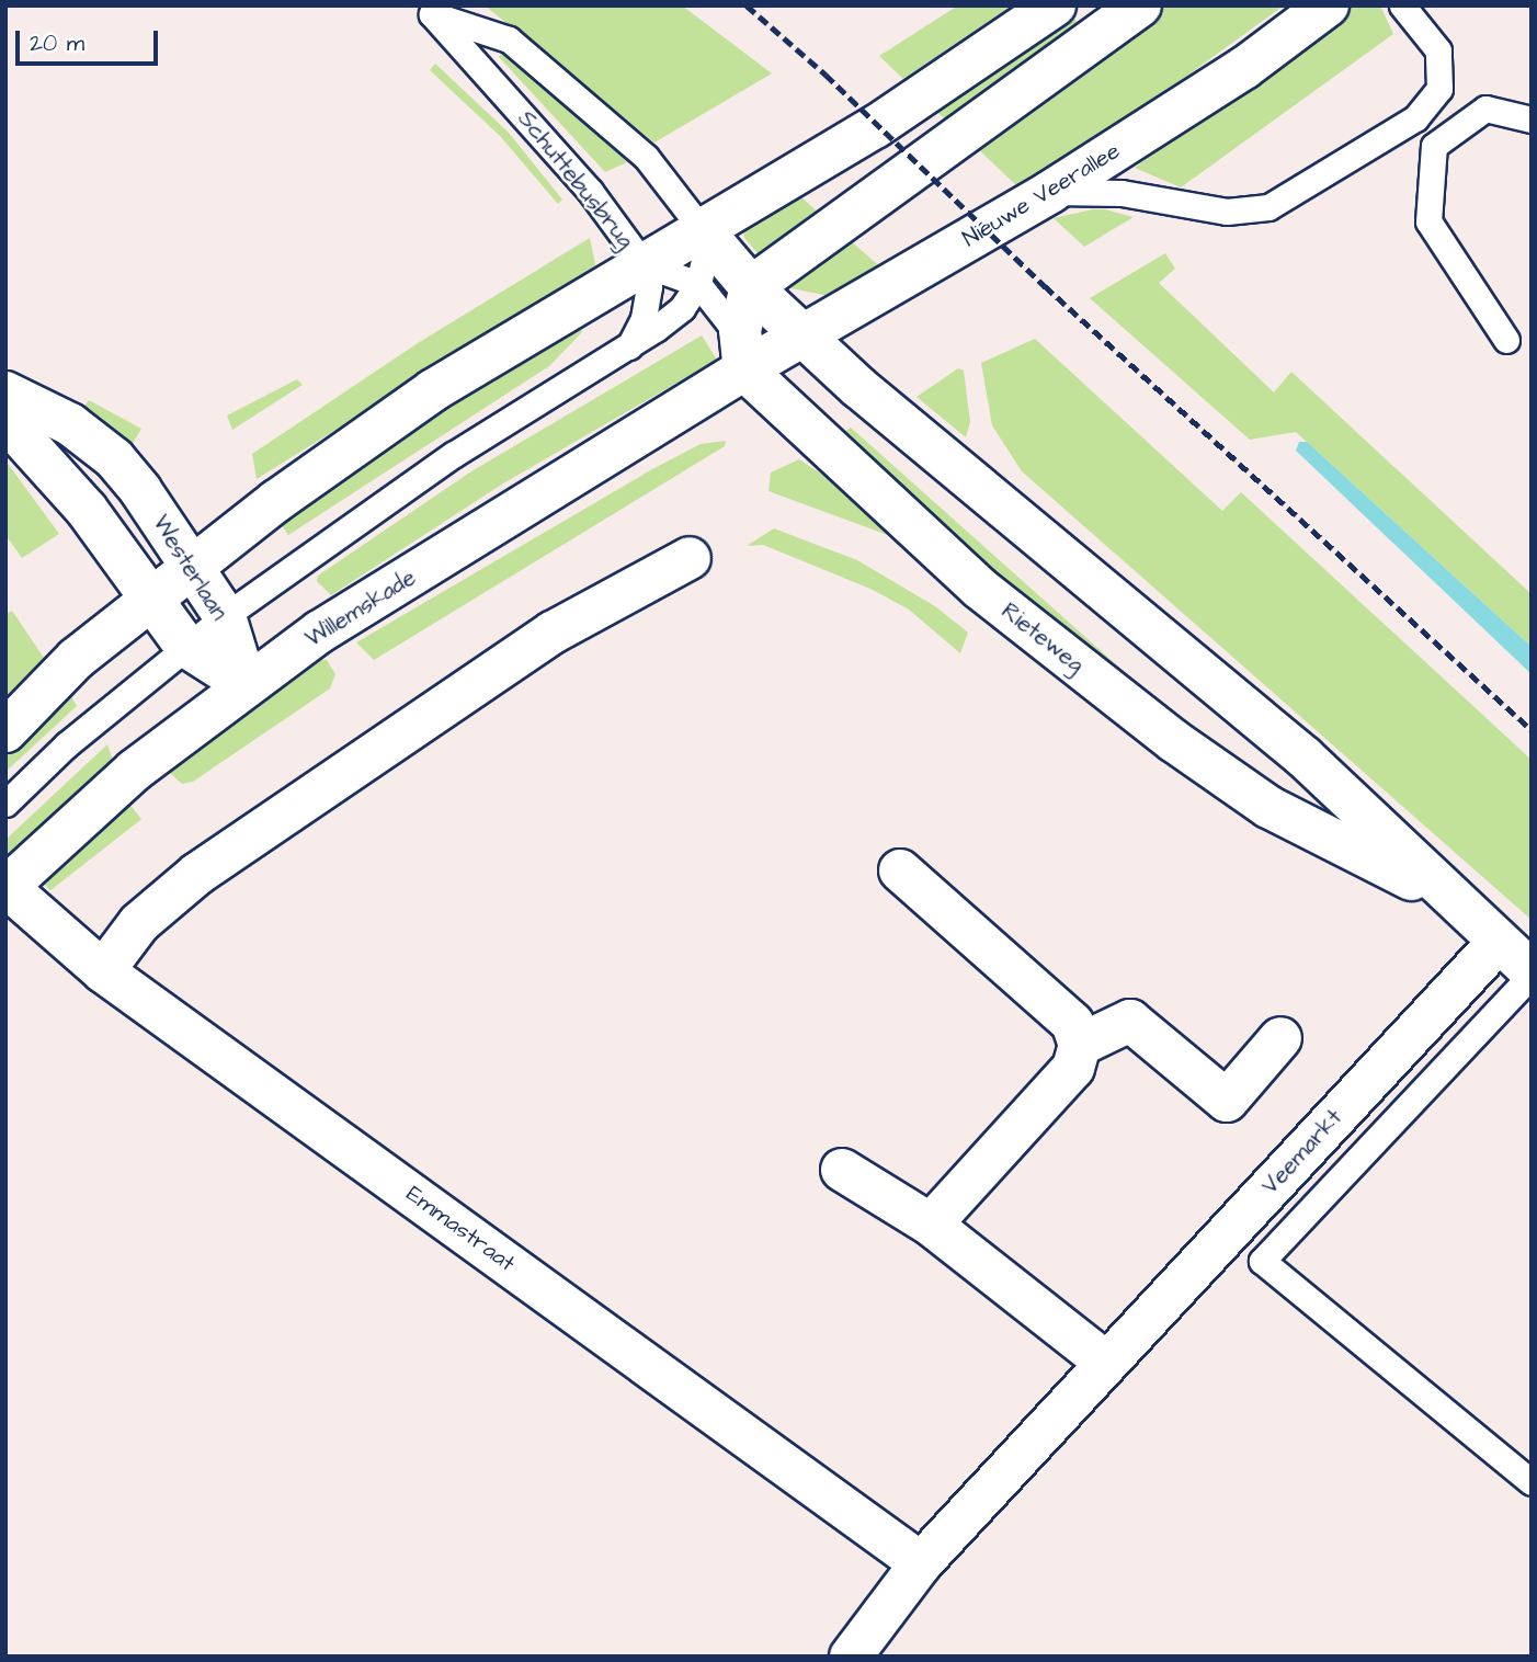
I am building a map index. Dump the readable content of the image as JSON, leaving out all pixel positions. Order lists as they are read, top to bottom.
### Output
{
  "streets": {
    "main road": [
      "Nieuwe Veerallee",
      "Westerlaan",
      "Willemskade",
      "Rieteweg",
      "Veemarkt",
      "Emmastraat"
    ],
    "lane": ["Schuttebusbrug"]
  },
  "crossings": [
    ["Schuttebusbrug", "Rieteweg"],
    ["Nieuwe Veerallee", "Willemskade"],
    ["Nieuwe Veerallee", "Rieteweg"],
    ["Westerlaan", "Willemskade"],
    ["Willemskade", "Rieteweg"],
    ["Willemskade", "Emmastraat"],
    ["Rieteweg", "Veemarkt"],
    ["Veemarkt", "Emmastraat"]
  ],
  "scale_bar": "20 m"
}
